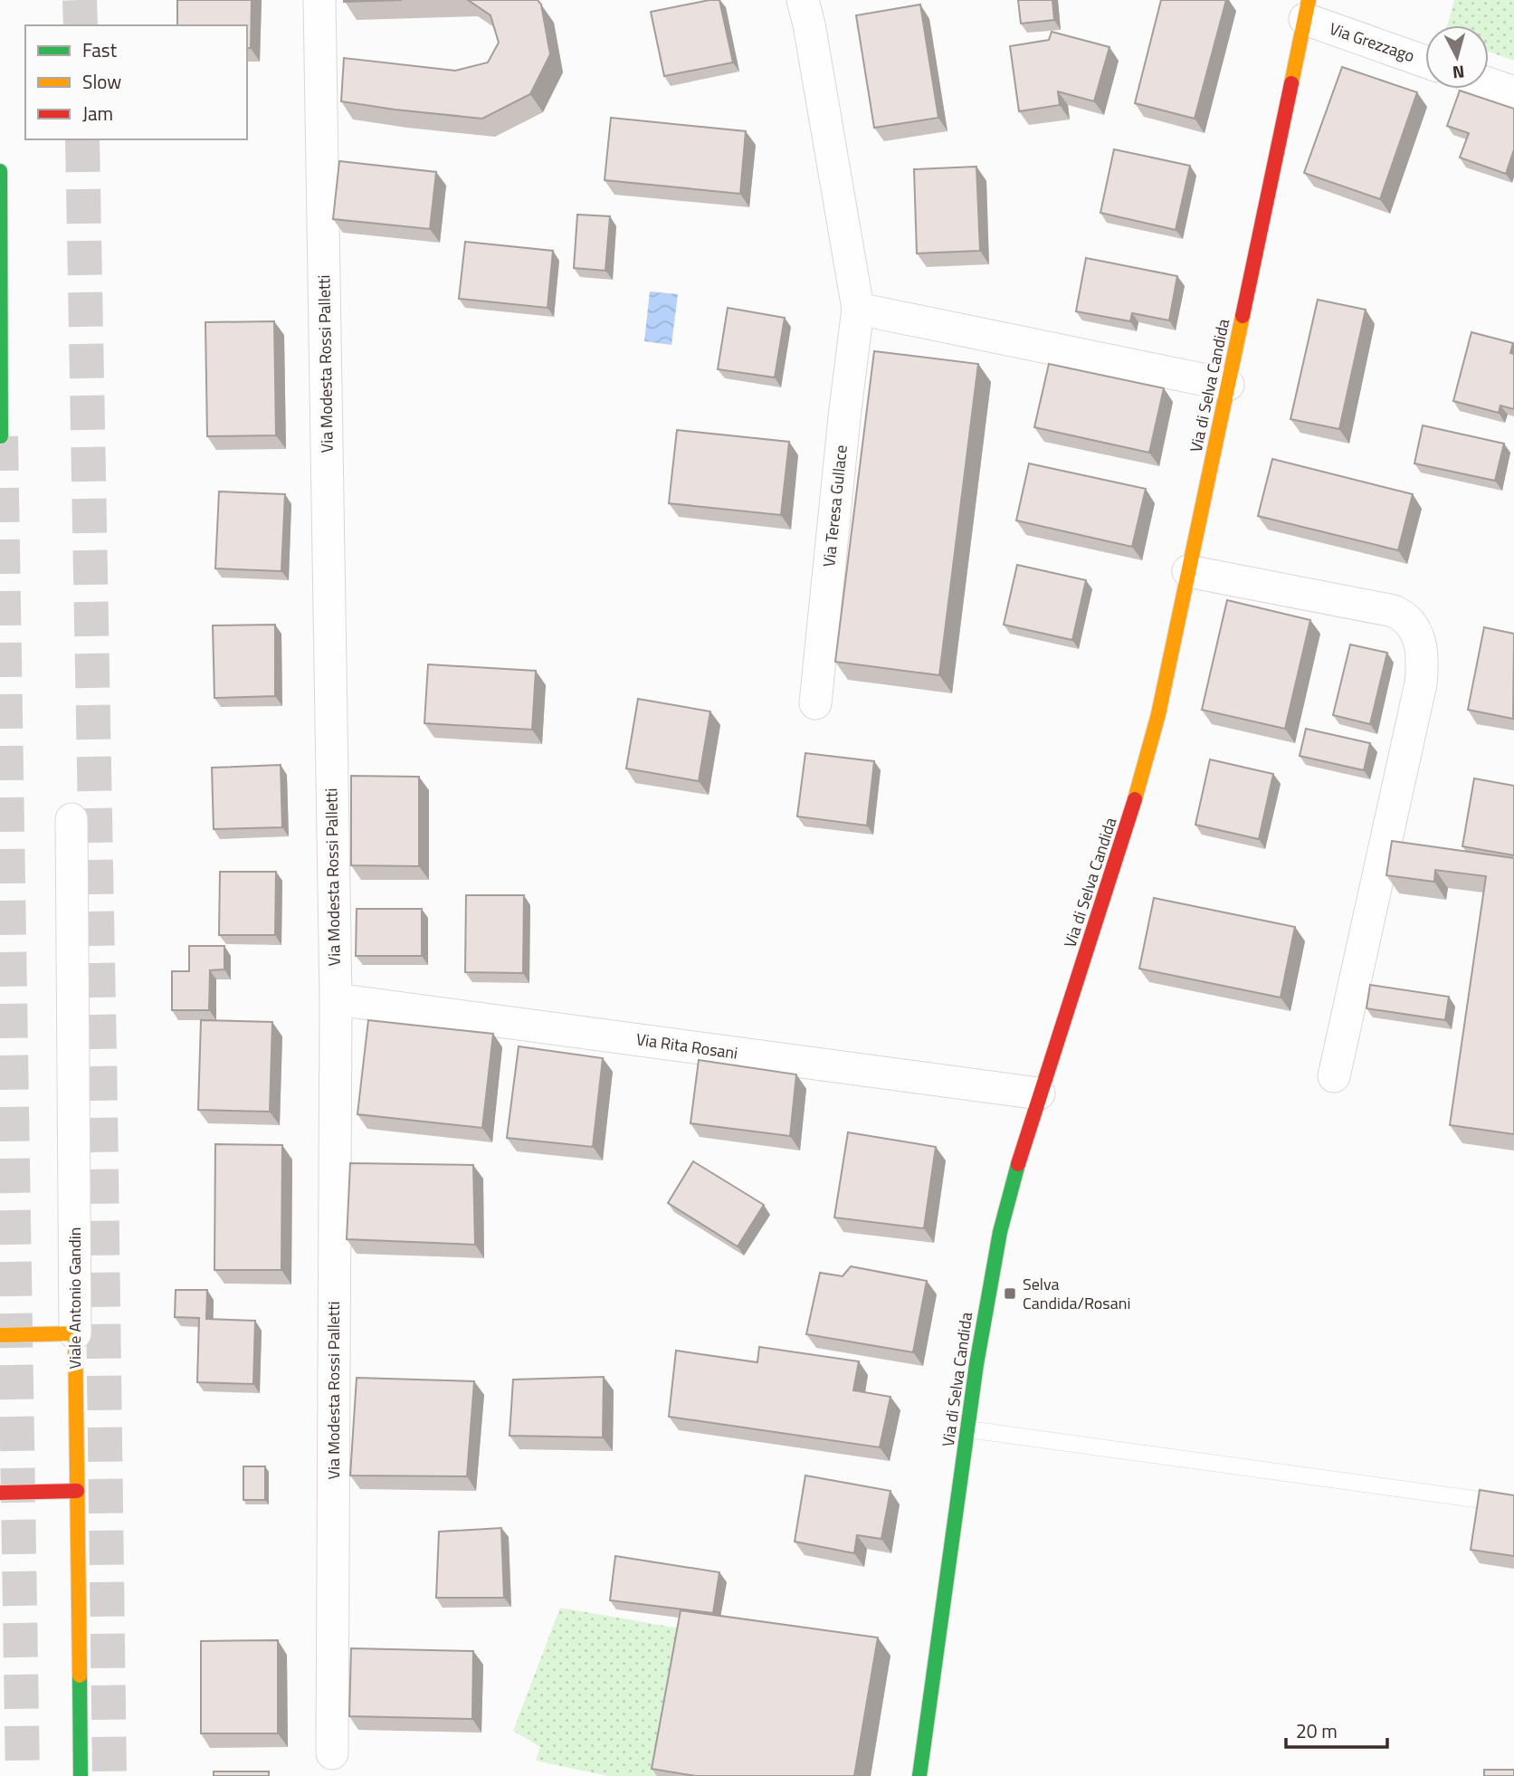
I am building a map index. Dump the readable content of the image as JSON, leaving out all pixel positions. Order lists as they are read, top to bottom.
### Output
{
  "streets": {
    "main road": ["Via di Selva Candida", "Viale Antonio Gandin"],
    "street": [
      "Via Grezzago",
      "Via Modesta Rossi Palletti",
      "Via Teresa Gullace",
      "Via Rita Rosani"
    ]
  },
  "crossings": [
    ["Via Grezzago", "Via di Selva Candida"],
    ["Via Modesta Rossi Palletti", "Via Rita Rosani"],
    ["Via di Selva Candida", "Via Rita Rosani"]
  ],
  "places": {
    "transit": ["Selva Candida/Rosani"]
  },
  "legend": ["Fast", "Slow", "Jam"],
  "scale_bar": "20 m",
  "north": "bottom"
}
